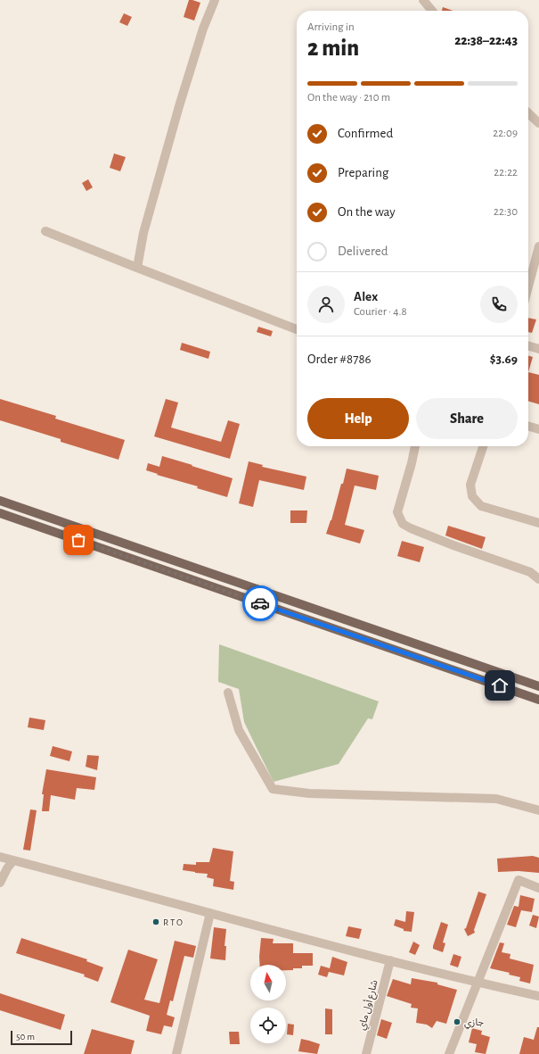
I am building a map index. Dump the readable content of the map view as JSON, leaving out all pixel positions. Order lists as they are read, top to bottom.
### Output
{
  "streets": {
    "street": ["شارع أول ماي"]
  },
  "places": ["R T O", "جازي"],
  "scale_bar": "50 m",
  "north": "top",
  "page": {
    "heading": ["2 min", "Arriving in", "22:38–22:43"],
    "panel": [
      "Alex",
      "Courier · 4.8",
      "Order #8786",
      "$3.69"
    ],
    "bar": "On the way · 210 m",
    "list": [
      ["Confirmed", "22:09"],
      ["Preparing", "22:22"],
      ["On the way", "22:30"],
      "Delivered"
    ],
    "buttons": ["Help", "Share"],
    "scale": "50 m"
  }
}
